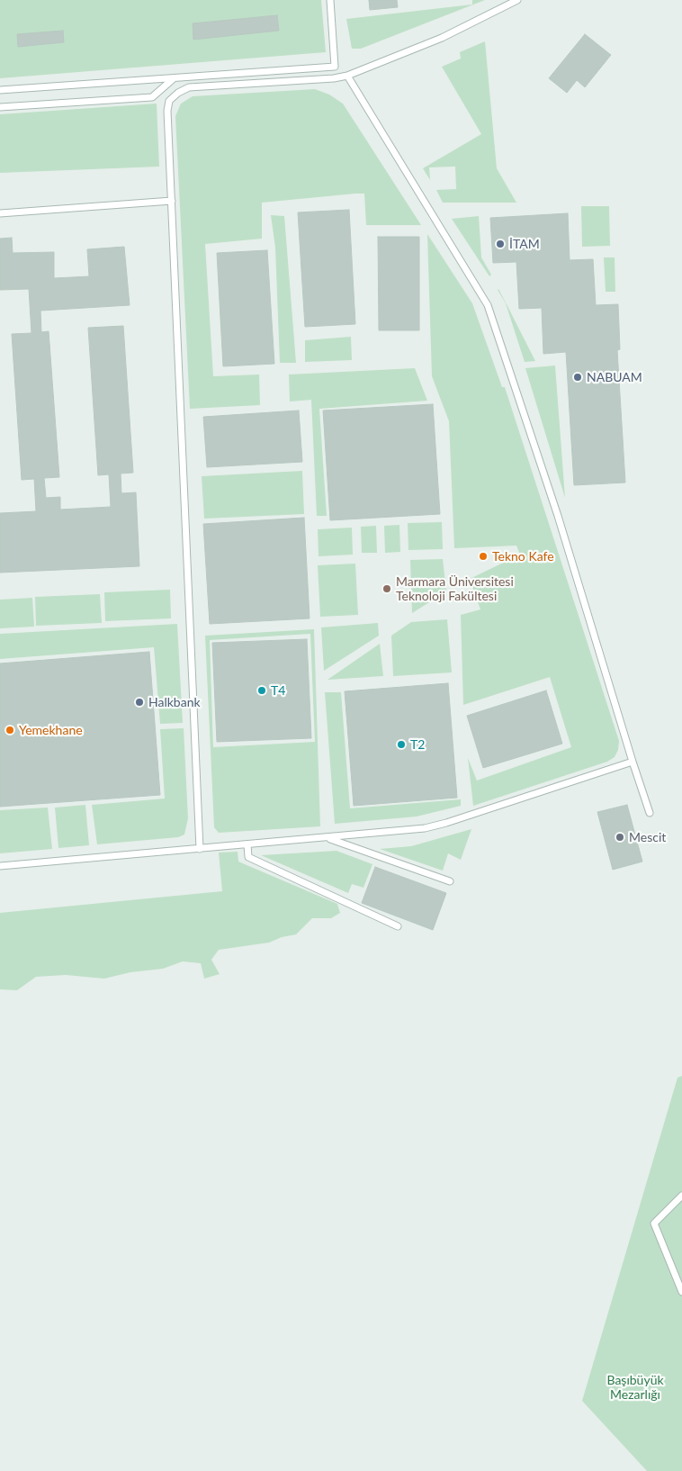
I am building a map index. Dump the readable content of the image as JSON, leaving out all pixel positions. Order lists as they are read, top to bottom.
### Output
{
  "parks": ["Başıbüyük Mezarlığı"],
  "places": [
    "İTAM",
    "NABUAM",
    "Tekno Kafe",
    "Marmara Üniversitesi Teknoloji Fakültesi",
    "T4",
    "Halkbank",
    "Yemekhane",
    "T2",
    "Mescit"
  ]
}
